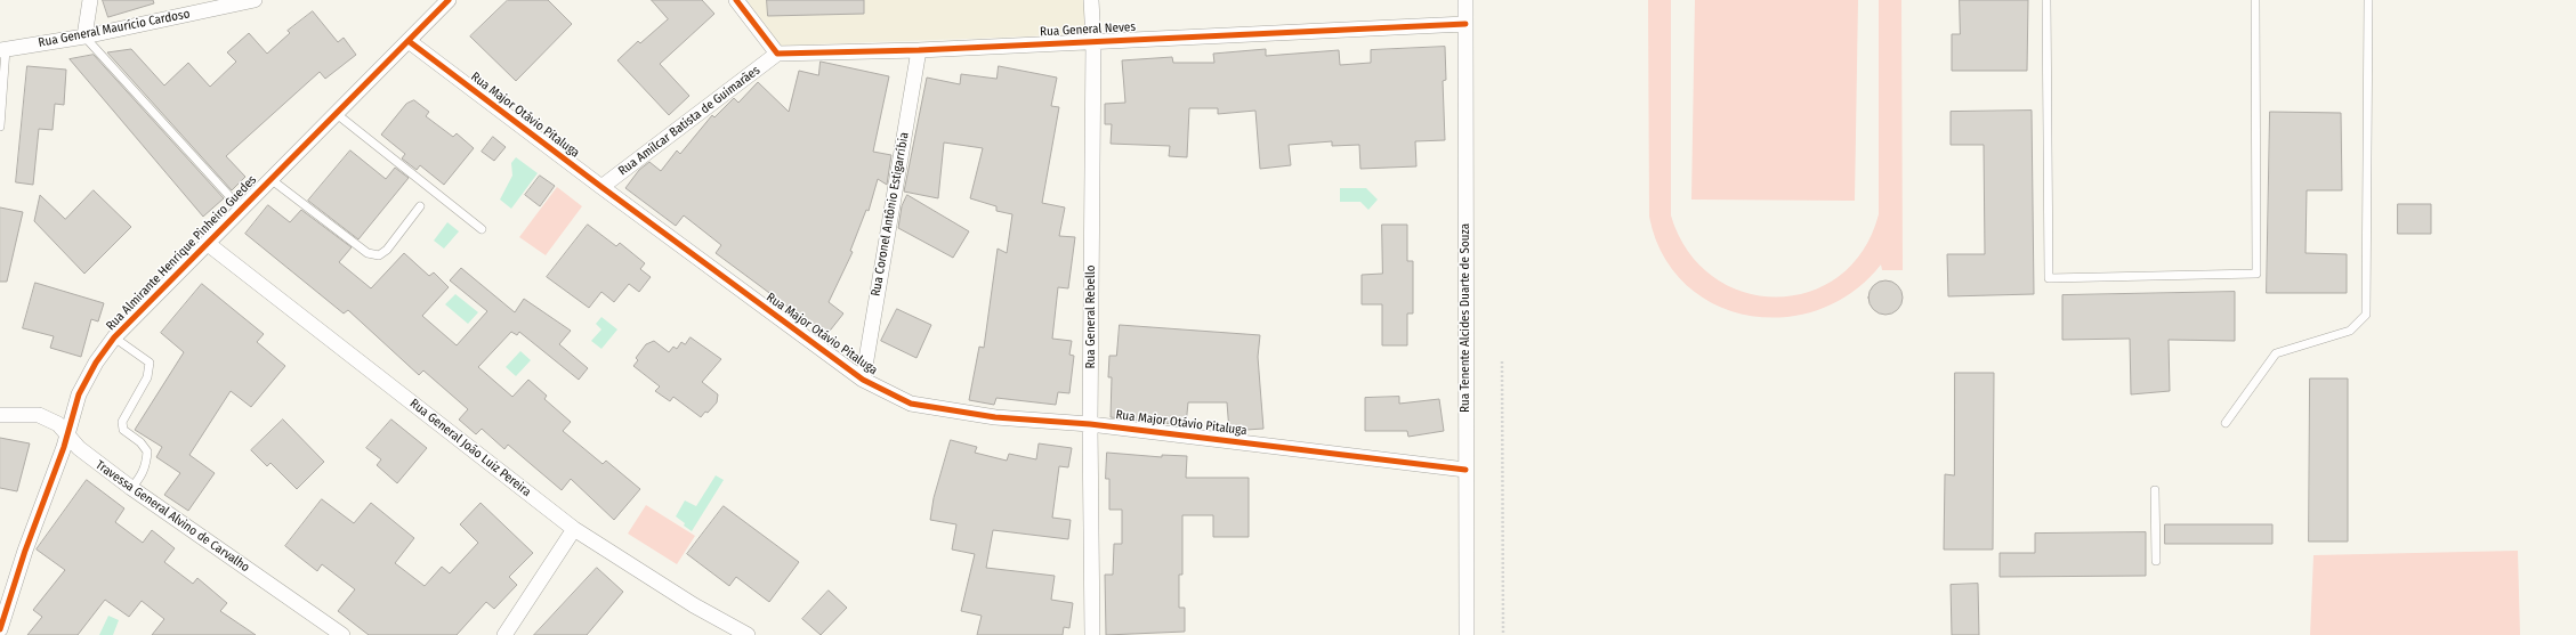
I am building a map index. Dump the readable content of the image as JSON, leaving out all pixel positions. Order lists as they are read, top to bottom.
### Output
{
  "streets": {
    "street": [
      "Rua General Maurício Cardoso",
      "Rua General Neves",
      "Rua Major Otávio Pitaluga",
      "Rua Amílcar Batista de Guimarães",
      "Rua Coronel Antônio Estigarríbia",
      "Rua Almirante Henrique Pinheiro Guedes",
      "Rua General Rebello",
      "Rua Tenente Alcides Duarte de Souza",
      "Rua General João Luiz Pereira",
      "Travessa General Alvino de Carvalho"
    ]
  },
  "crossings": [
    ["Rua General Neves", "Rua Amílcar Batista de Guimarães"],
    ["Rua General Neves", "Rua Coronel Antônio Estigarríbia"],
    ["Rua General Neves", "Rua General Rebello"],
    ["Rua General Neves", "Rua Tenente Alcides Duarte de Souza"],
    ["Rua Major Otávio Pitaluga", "Rua Amílcar Batista de Guimarães"],
    ["Rua Major Otávio Pitaluga", "Rua Coronel Antônio Estigarríbia"],
    ["Rua Major Otávio Pitaluga", "Rua Almirante Henrique Pinheiro Guedes"],
    ["Rua Major Otávio Pitaluga", "Rua General Rebello"],
    ["Rua Major Otávio Pitaluga", "Rua Tenente Alcides Duarte de Souza"],
    ["Rua Almirante Henrique Pinheiro Guedes", "Rua General João Luiz Pereira"],
    ["Rua Almirante Henrique Pinheiro Guedes", "Travessa General Alvino de Carvalho"]
  ]
}
